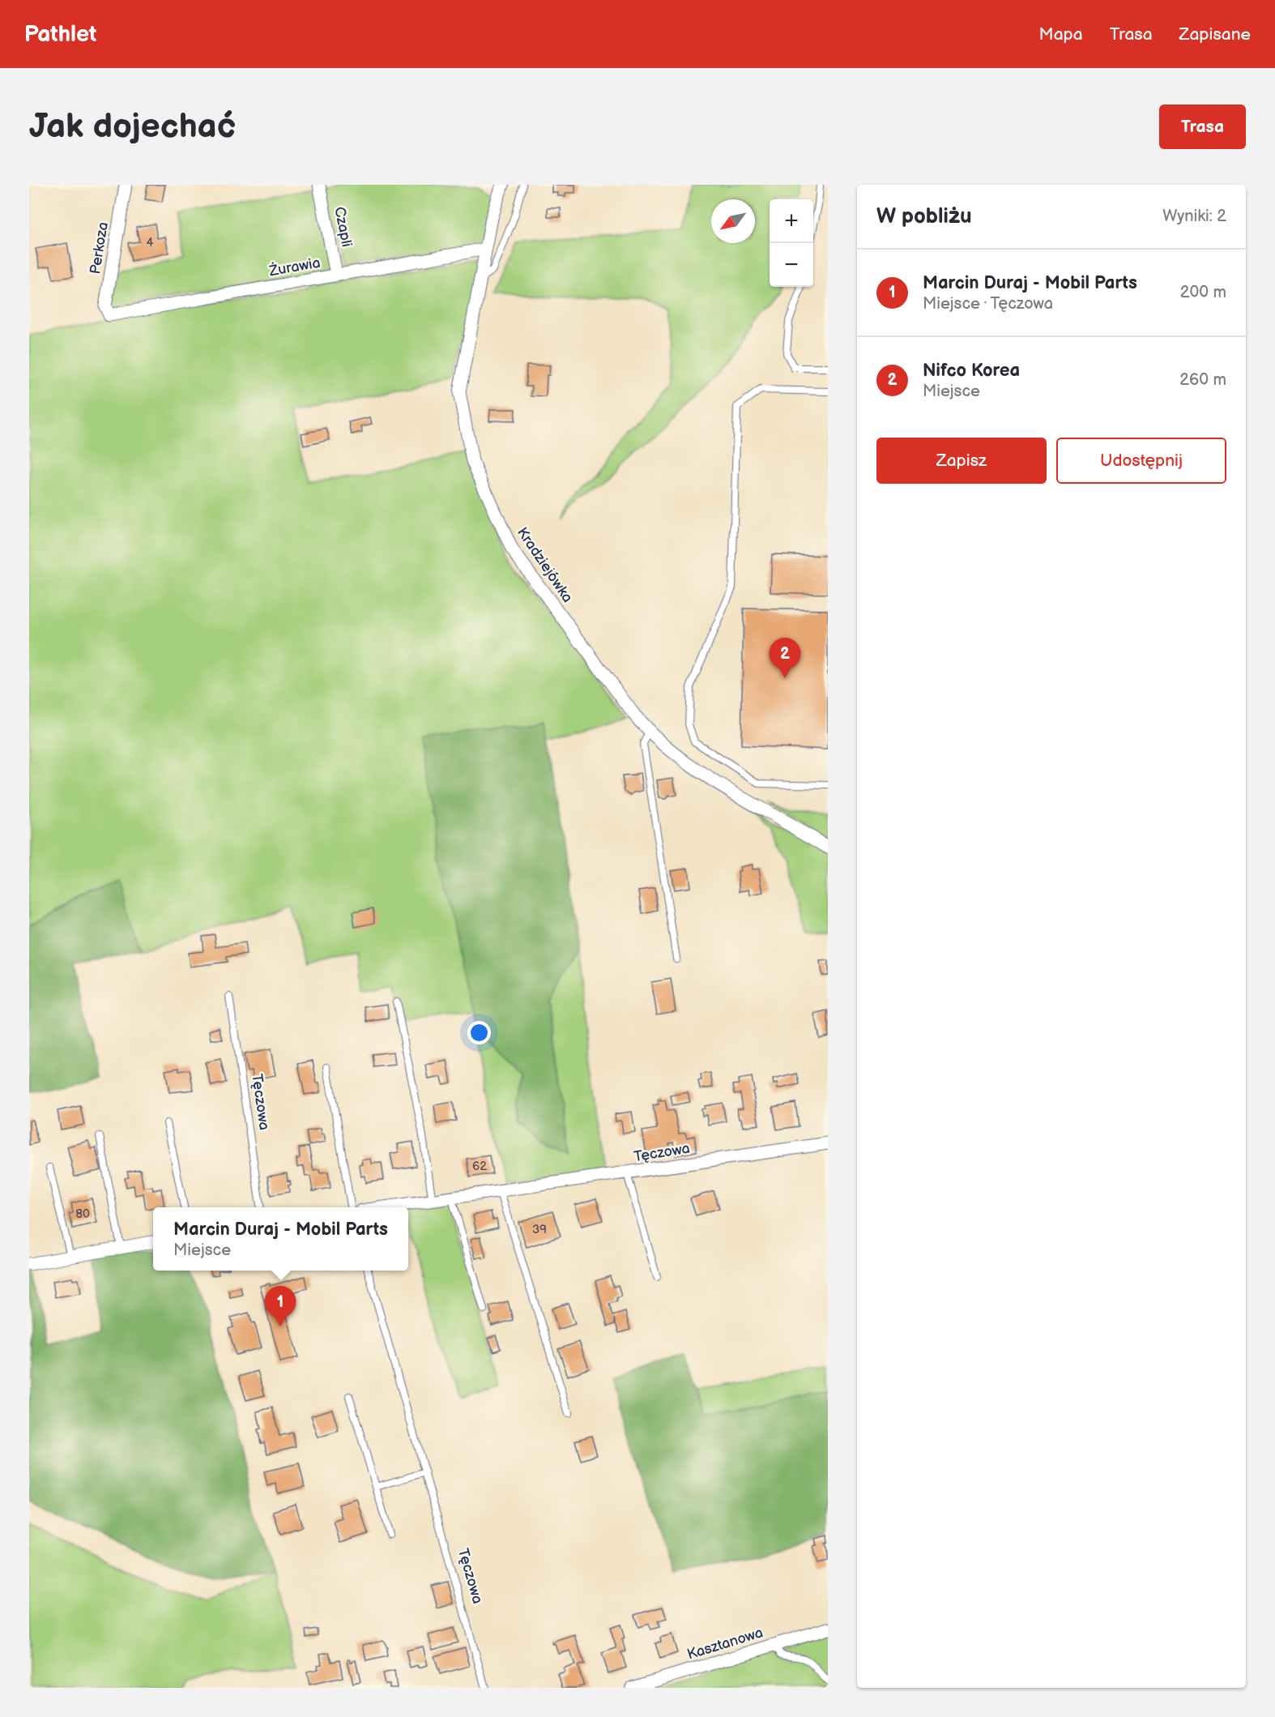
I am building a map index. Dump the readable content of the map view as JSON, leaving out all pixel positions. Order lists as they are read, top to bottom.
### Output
{
  "streets": {
    "street": [
      "Czapli",
      "Perkoza",
      "Żurawia",
      "Kradziejówka",
      "Tęczowa",
      "Kasztanowa"
    ]
  },
  "crossings": [
    ["Czapli", "Żurawia"],
    ["Perkoza", "Żurawia"],
    ["Żurawia", "Kradziejówka"]
  ],
  "house_numbers": [
    "4",
    "62",
    "80",
    "39"
  ],
  "north": "bottom left",
  "page": {
    "header": "Pathlet",
    "nav": ["Mapa", "Trasa", "Zapisane"],
    "buttons": [
      "Trasa",
      ["Zapisz", "Udostępnij"]
    ],
    "title": "Jak dojechać",
    "heading": ["W pobliżu", "Wyniki: 2"],
    "map_buttons": ["+", "−"],
    "list": [
      {
        "mark": "1",
        "name": "Marcin Duraj - Mobil Parts",
        "note": "Miejsce · Tęczowa",
        "value": "200 m"
      },
      {
        "mark": "2",
        "name": "Nifco Korea",
        "note": "Miejsce",
        "value": "260 m"
      }
    ],
    "pins": ["2", "1"],
    "popup": ["Marcin Duraj - Mobil Parts", "Miejsce"]
  }
}
